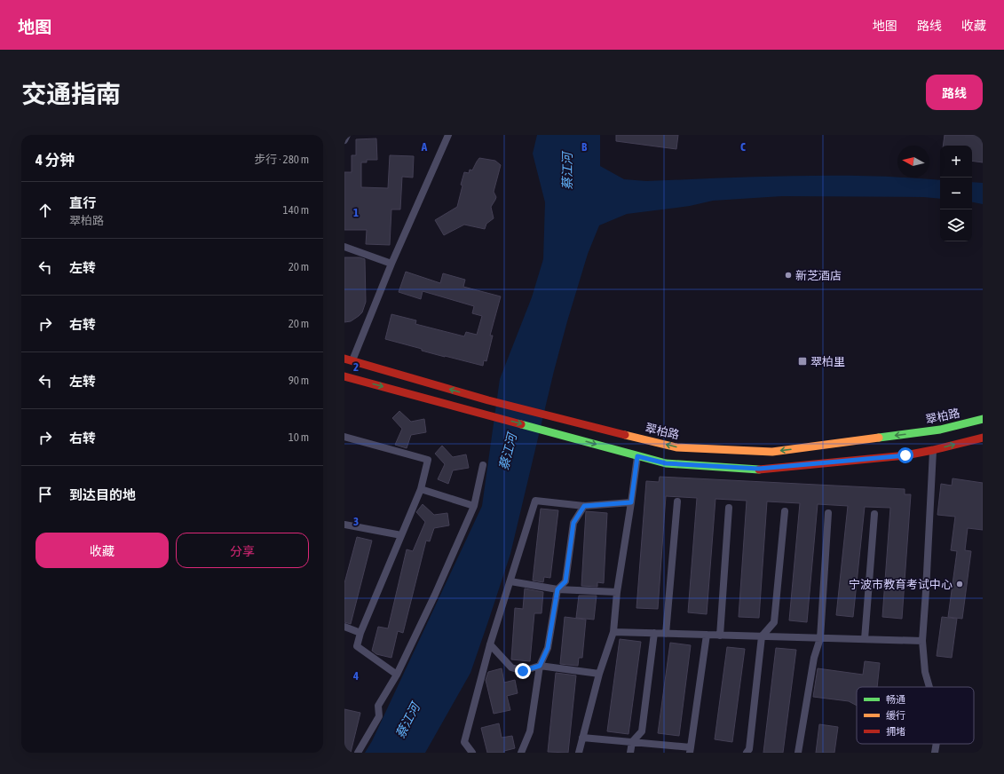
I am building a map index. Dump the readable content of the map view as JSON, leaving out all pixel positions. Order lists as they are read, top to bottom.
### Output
{
  "streets": {
    "main road": ["翠柏路"]
  },
  "water": ["蔡江河"],
  "places": {
    "other": ["新芝酒店", "宁波市教育考试中心"],
    "transit": ["翠柏里"]
  },
  "legend": ["畅通", "缓行", "拥堵"],
  "north": "left",
  "page": {
    "header": "地图",
    "nav": ["地图", "路线", "收藏"],
    "title": "交通指南",
    "buttons": [
      "路线",
      ["收藏", "分享"]
    ],
    "heading": ["4 分钟", "步行 · 280 m"],
    "map_buttons": ["+", "−"],
    "list": [
      ["直行", "翠柏路", "140 m"],
      ["左转", "20 m"],
      ["右转", "20 m"],
      ["左转", "90 m"],
      ["右转", "10 m"],
      "到达目的地"
    ]
  },
  "grid": {
    "columns": ["A", "B", "C"],
    "rows": [
      "1",
      "2",
      "3",
      "4"
    ]
  }
}
